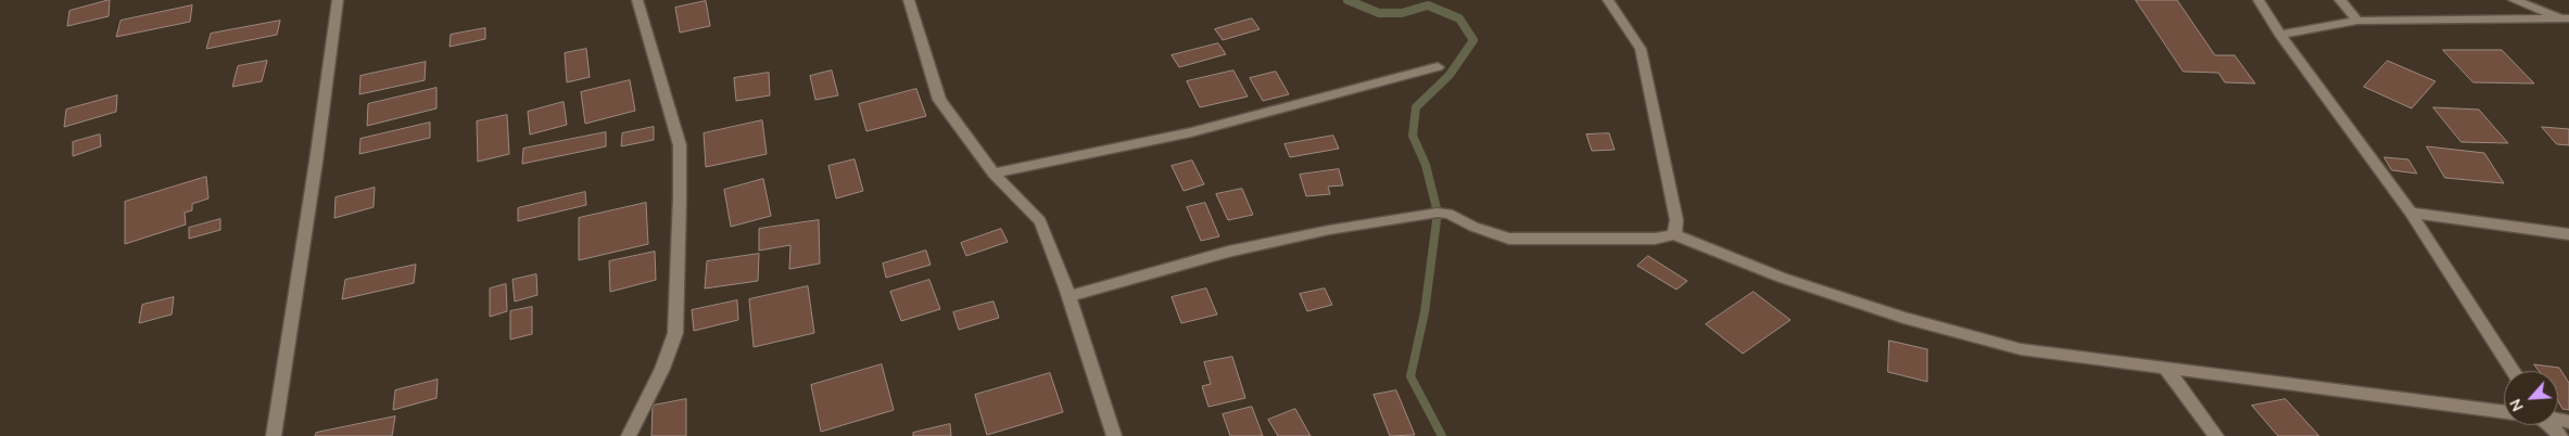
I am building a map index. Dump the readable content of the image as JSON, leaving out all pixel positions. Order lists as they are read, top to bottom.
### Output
{
  "north": "bottom left"
}
